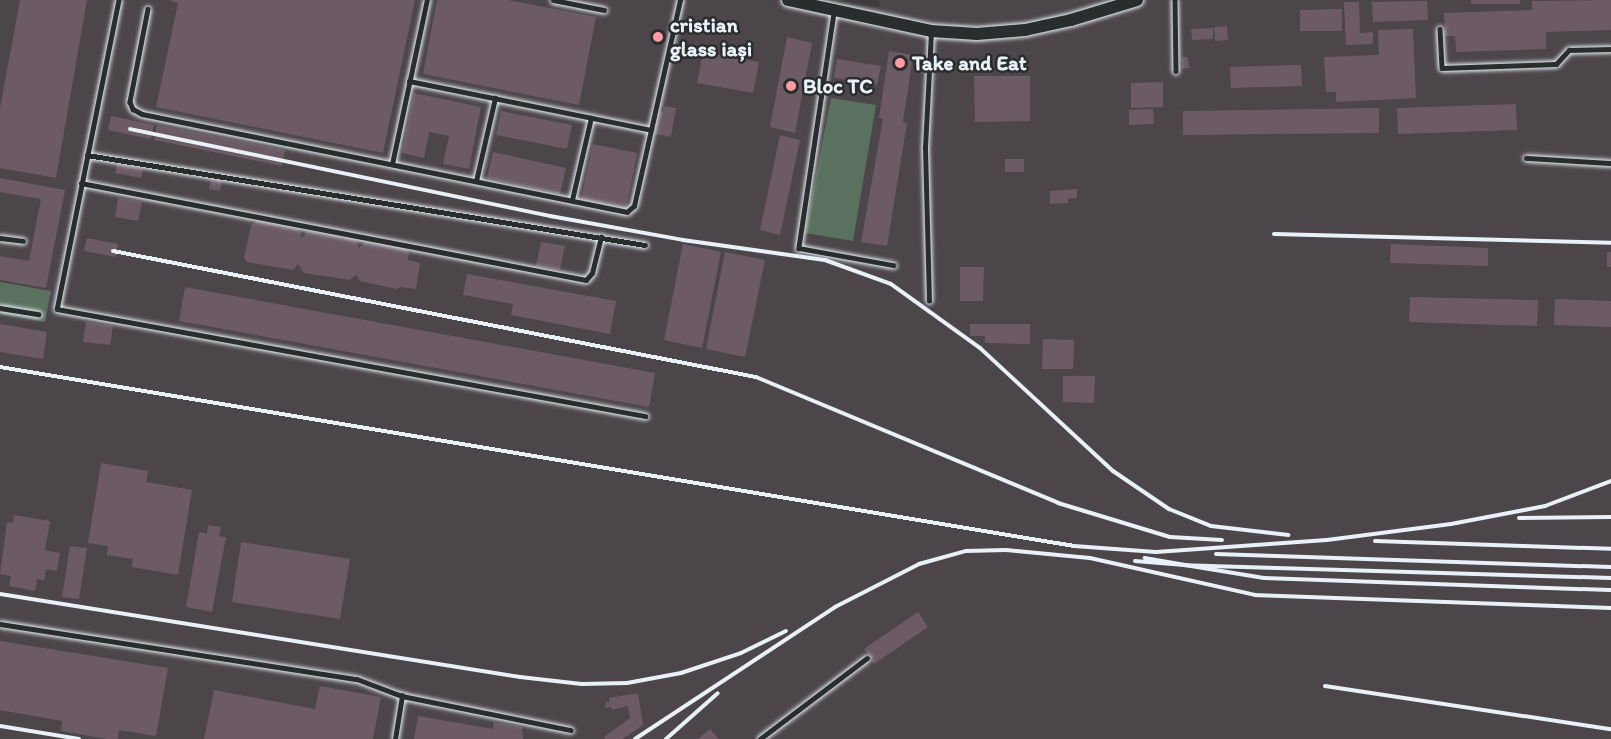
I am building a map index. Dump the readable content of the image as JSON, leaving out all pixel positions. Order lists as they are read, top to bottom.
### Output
{
  "places": ["cristian glass iași", "Take and Eat", "Bloc TC"]
}
